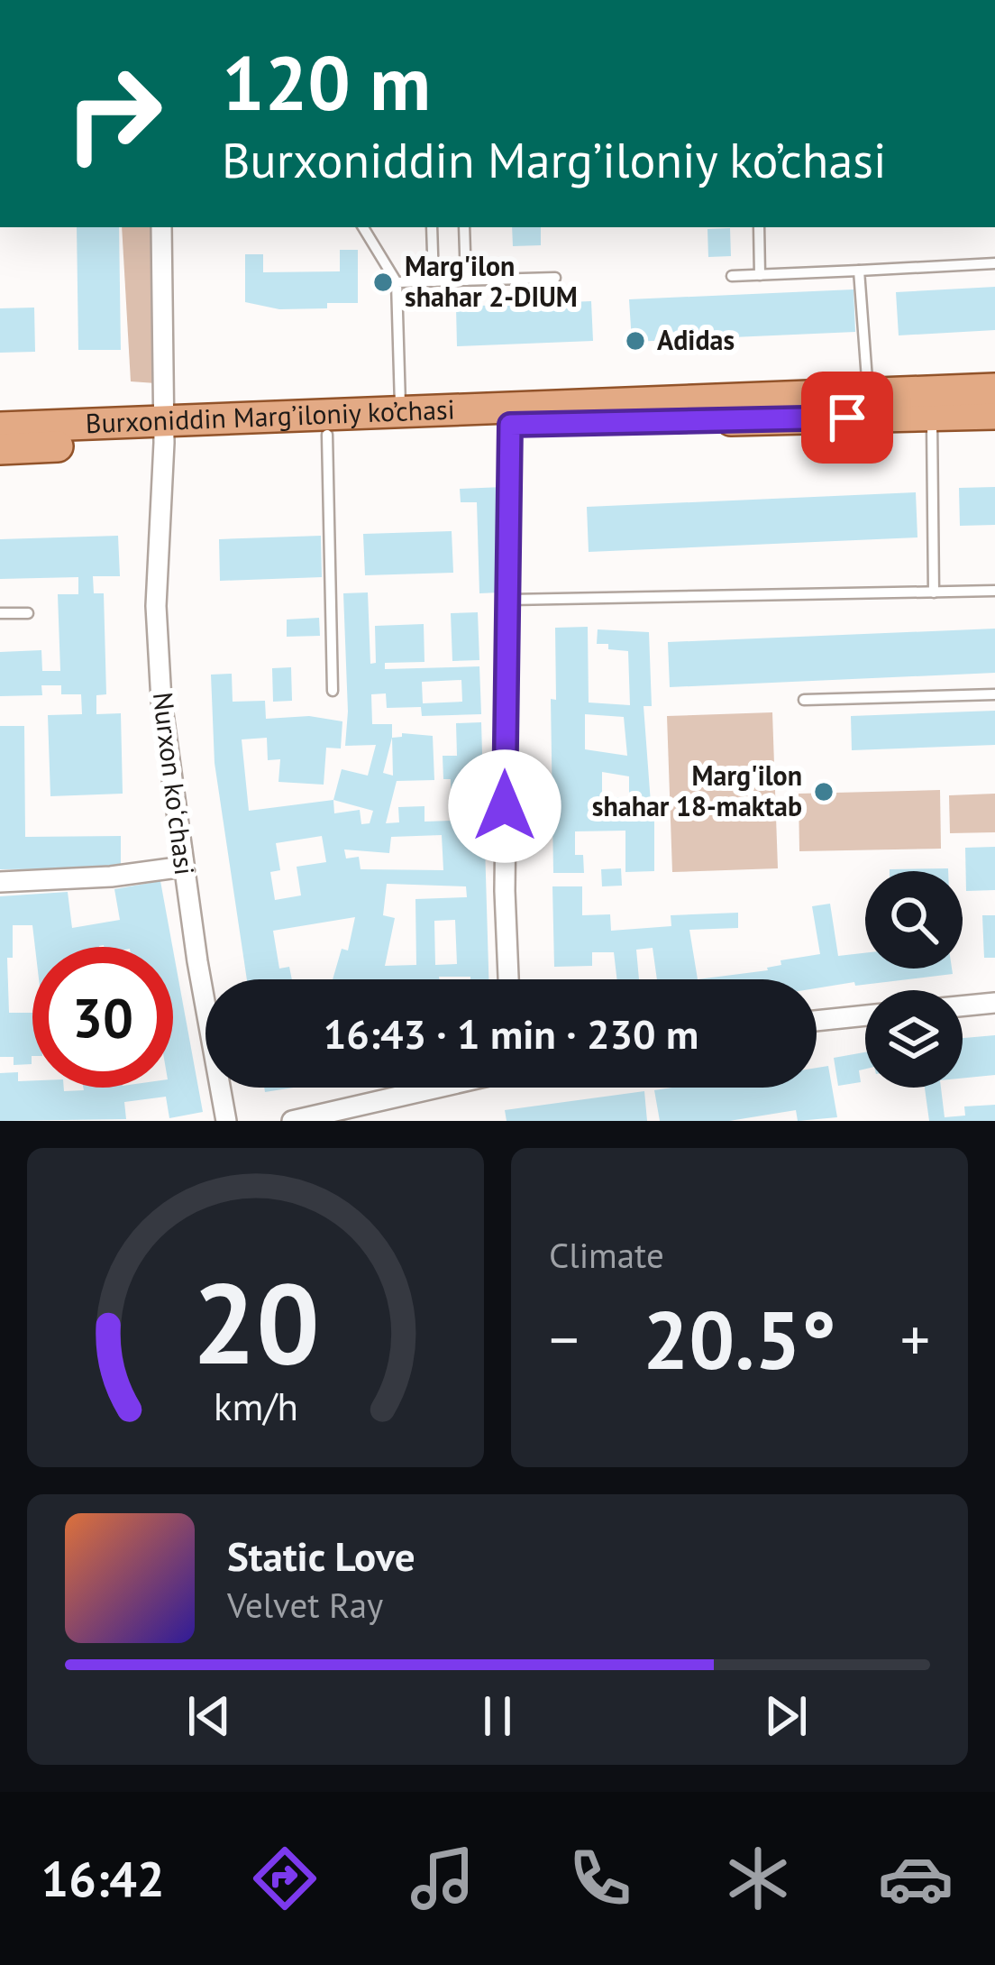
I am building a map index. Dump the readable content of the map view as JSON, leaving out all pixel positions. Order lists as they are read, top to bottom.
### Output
{
  "streets": {
    "main road": ["Burxoniddin Marg’iloniy ko’chasi"],
    "street": ["Nurxon koʻchasi"]
  },
  "crossings": [
    ["Burxoniddin Marg’iloniy ko’chasi", "Nurxon koʻchasi"]
  ],
  "places": ["Marg'ilon shahar 2-DIUM", "Adidas", "Marg'ilon shahar 18-maktab"],
  "page": {
    "turn": ["120 m", "Burxoniddin Marg’iloniy ko’chasi"],
    "limit": "30",
    "trip": "16:43 · 1 min · 230 m",
    "tile": "Climate",
    "heat": ["−", "20.5°", "+"],
    "song": ["Static Love", "Velvet Ray"],
    "tabs": "16:42",
    "gauge": ["20", "km/h"]
  }
}
